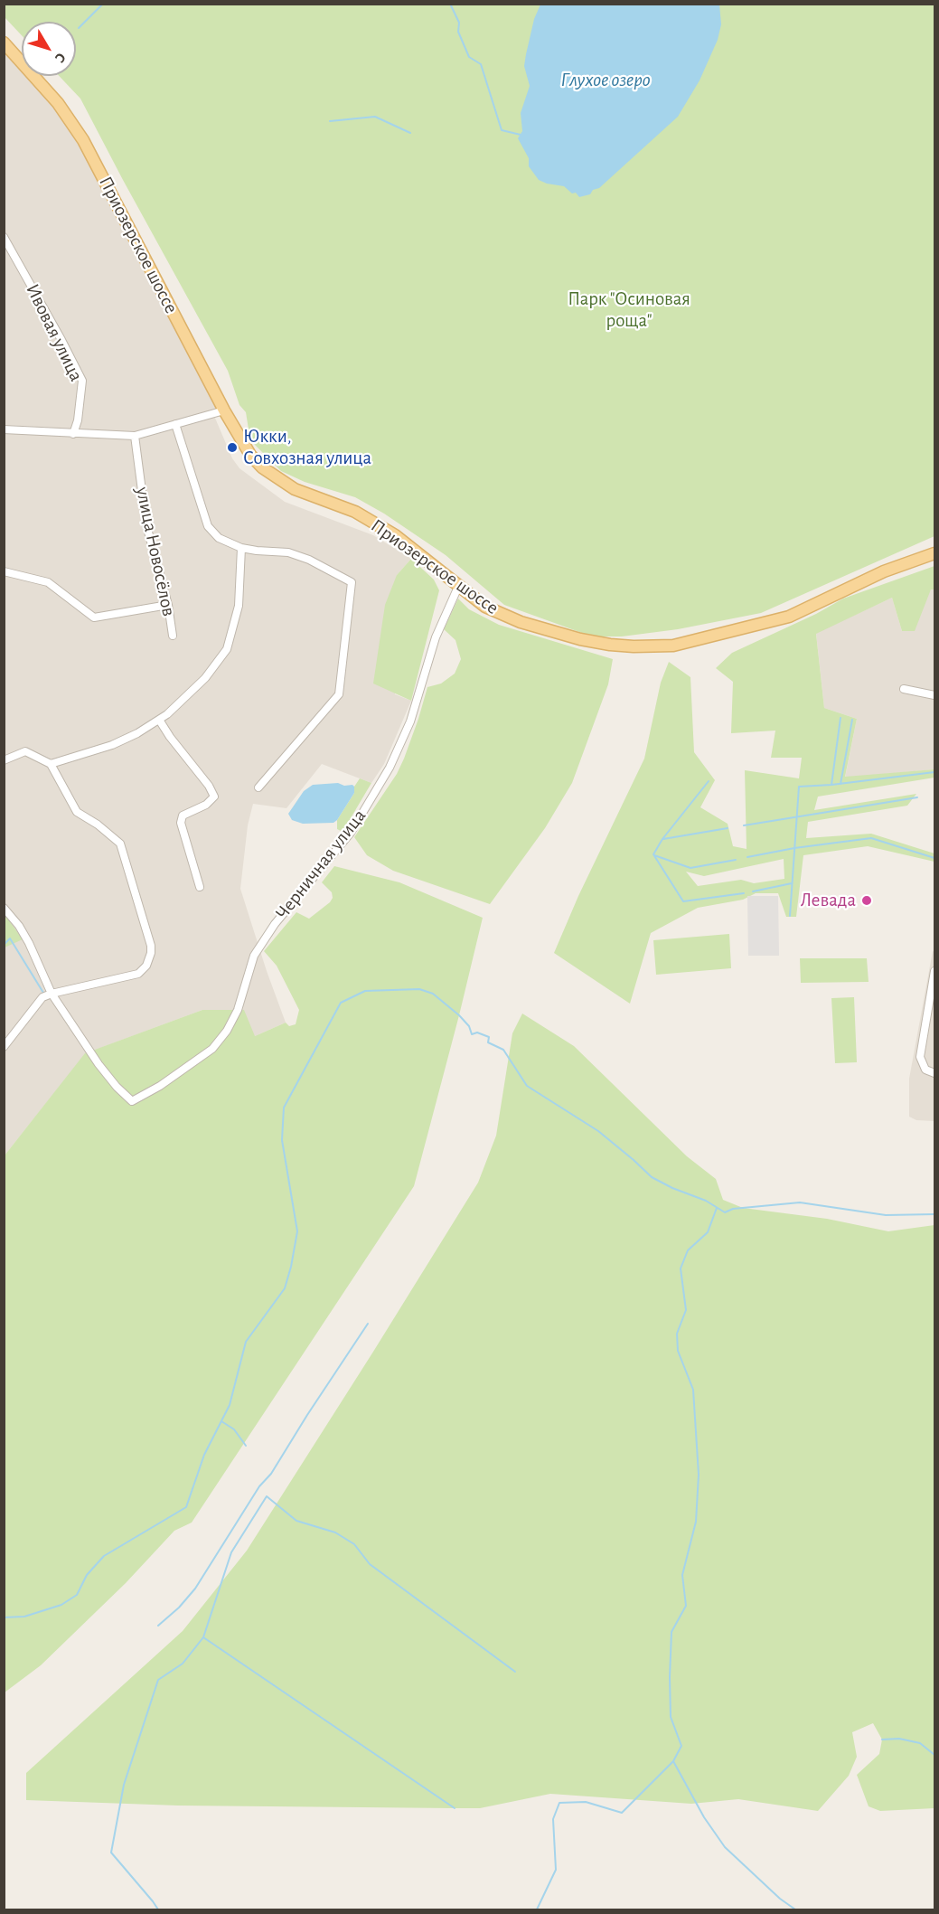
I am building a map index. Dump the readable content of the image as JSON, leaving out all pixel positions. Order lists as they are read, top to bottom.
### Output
{
  "streets": {
    "main road": ["Приозерское шоссе"],
    "street": ["Ивовая улица", "улица Новосёлов", "Черничная улица"]
  },
  "crossings": [
    ["Приозерское шоссе", "Черничная улица"]
  ],
  "water": ["Глухое озеро"],
  "parks": ["Парк \"Осиновая роща\""],
  "places": ["Юкки, Совхозная улица", "Левада"],
  "north": "bottom right"
}
